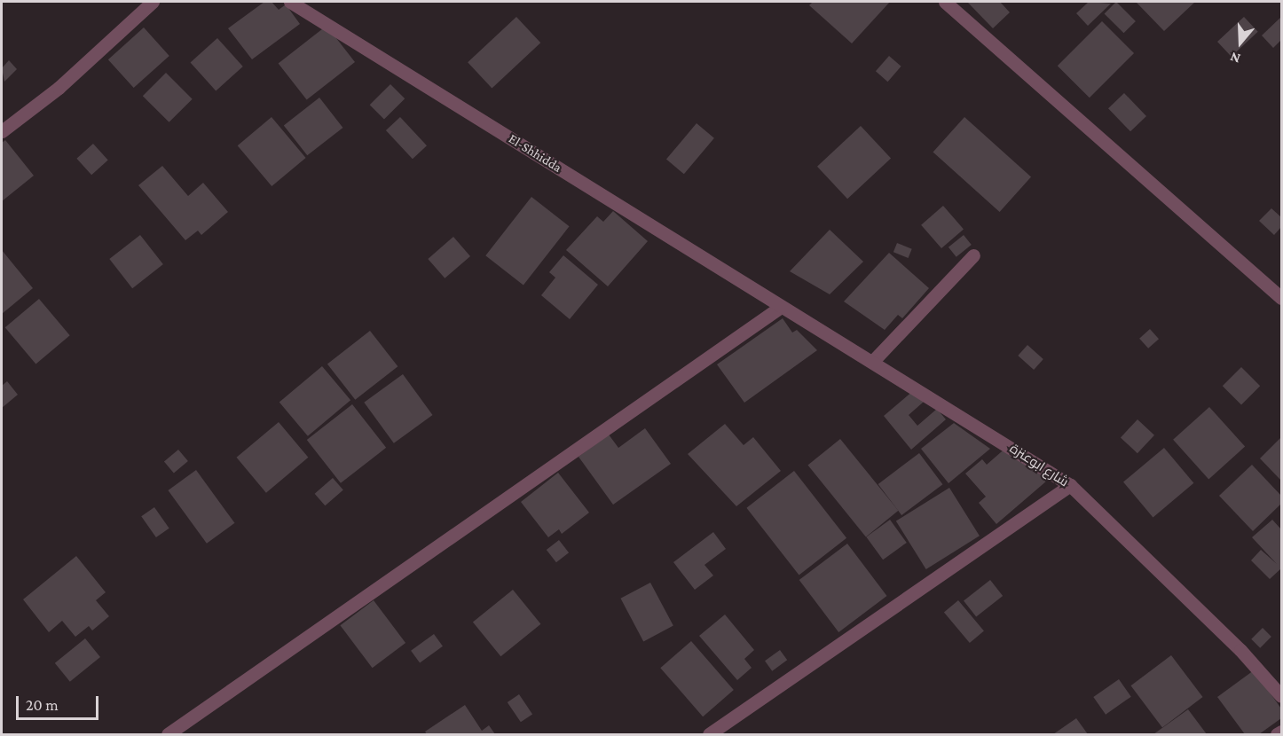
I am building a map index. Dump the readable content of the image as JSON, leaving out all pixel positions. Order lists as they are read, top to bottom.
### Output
{
  "streets": {
    "street": ["El-Shhidda", "شارع ابوعنزة"]
  },
  "crossings": [
    ["El-Shhidda", "شارع ابوعنزة"]
  ],
  "scale_bar": "20 m",
  "north": "bottom"
}
